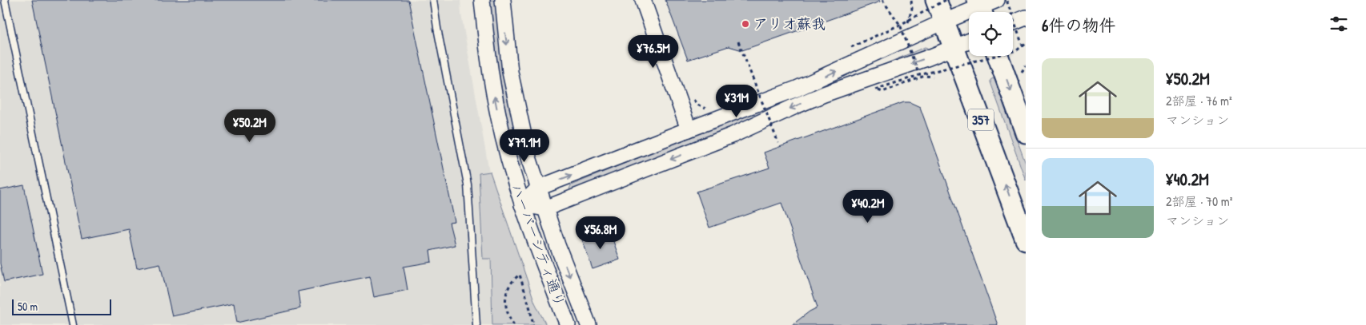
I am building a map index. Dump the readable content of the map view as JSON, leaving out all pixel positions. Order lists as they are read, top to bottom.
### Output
{
  "streets": {
    "highway": ["357"],
    "street": ["ハーバーシティ通り"]
  },
  "places": ["アリオ蘇我"],
  "scale_bar": "50 m",
  "page": {
    "heading": "6件の物件",
    "price": [
      "¥76.5M",
      "¥31M",
      "¥50.2M",
      "¥79.1M",
      "¥40.2M",
      "¥56.8M"
    ],
    "list": [
      {
        "name": "¥50.2M",
        "note": "2部屋 · 76 m² · マンション"
      },
      {
        "name": "¥40.2M",
        "note": "2部屋 · 70 m² · マンション"
      }
    ],
    "scale": "50 m"
  }
}
